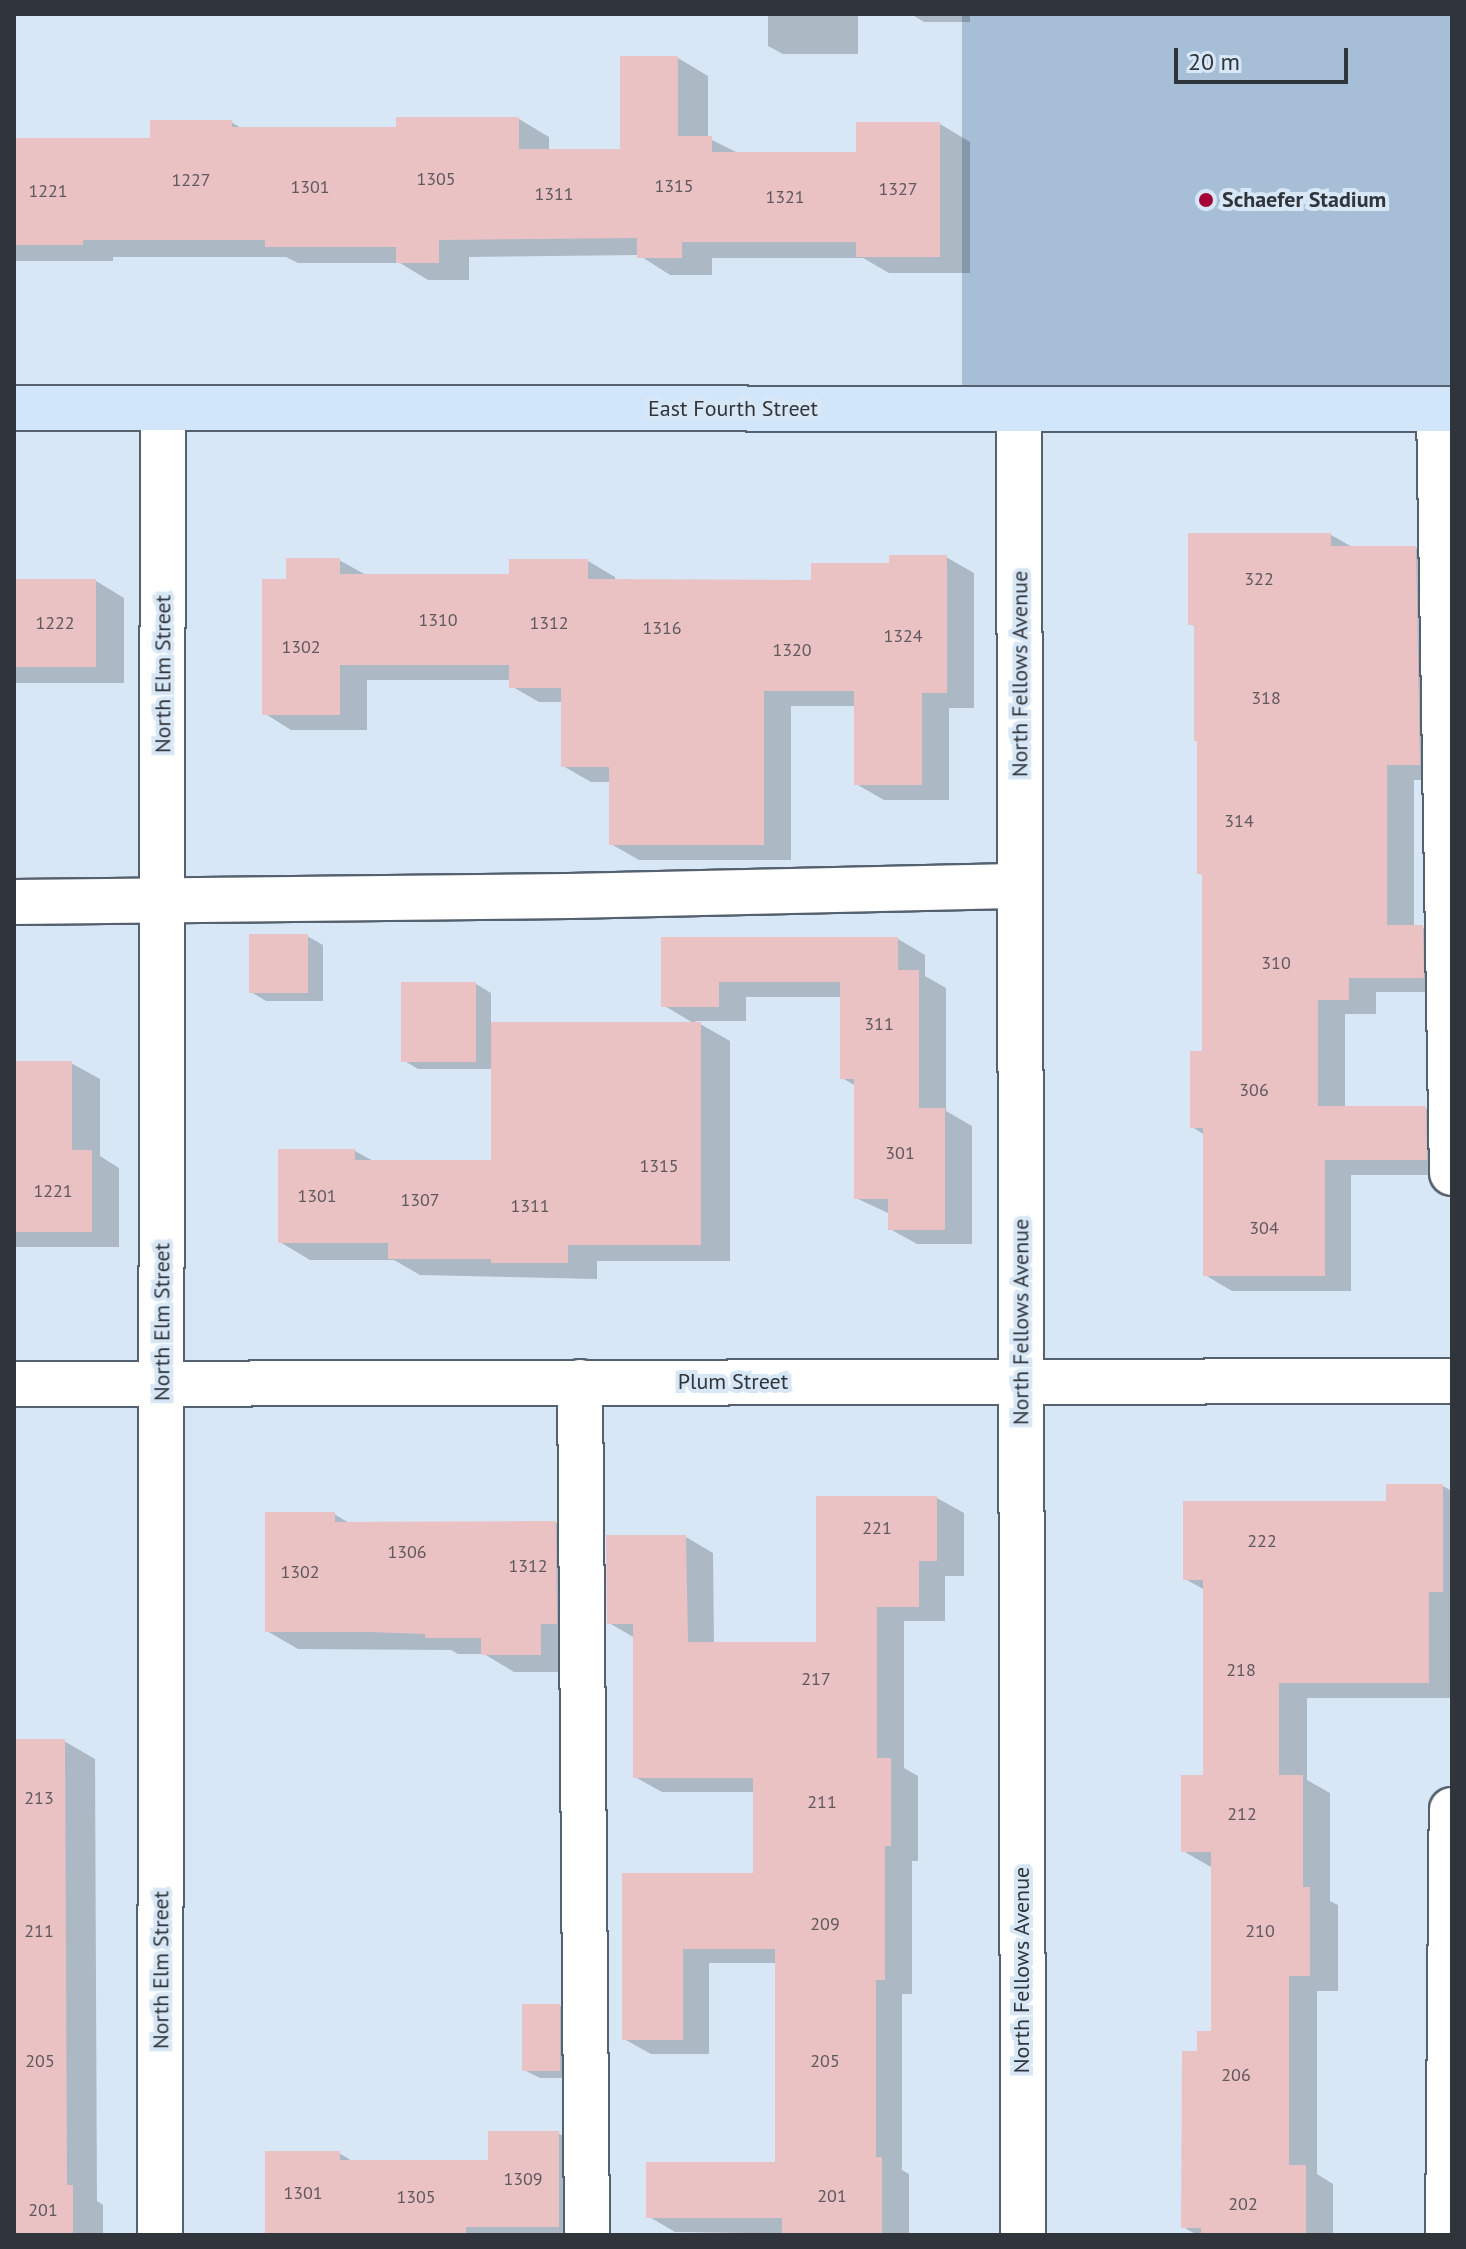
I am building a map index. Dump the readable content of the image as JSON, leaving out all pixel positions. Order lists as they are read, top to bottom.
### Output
{
  "streets": {
    "main road": ["East Fourth Street"],
    "street": ["North Elm Street", "North Fellows Avenue", "Plum Street"]
  },
  "crossings": [
    ["East Fourth Street", "North Elm Street"],
    ["East Fourth Street", "North Fellows Avenue"],
    ["North Elm Street", "Plum Street"],
    ["North Fellows Avenue", "Plum Street"]
  ],
  "places": ["Schaefer Stadium"],
  "house_numbers": [
    "1305",
    "1227",
    "1315",
    "1301",
    "1327",
    "1221",
    "1311",
    "1321",
    "322",
    "1310",
    "1222",
    "1312",
    "1316",
    "1324",
    "1302",
    "1320",
    "318",
    "314",
    "310",
    "311",
    "306",
    "301",
    "1315",
    "1221",
    "1301",
    "1307",
    "1311",
    "304",
    "221",
    "222",
    "1306",
    "1312",
    "1302",
    "218",
    "217",
    "213",
    "211",
    "212",
    "209",
    "211",
    "210",
    "205",
    "205",
    "206",
    "1309",
    "1301",
    "201",
    "1305",
    "202",
    "201"
  ],
  "scale_bar": "20 m"
}
